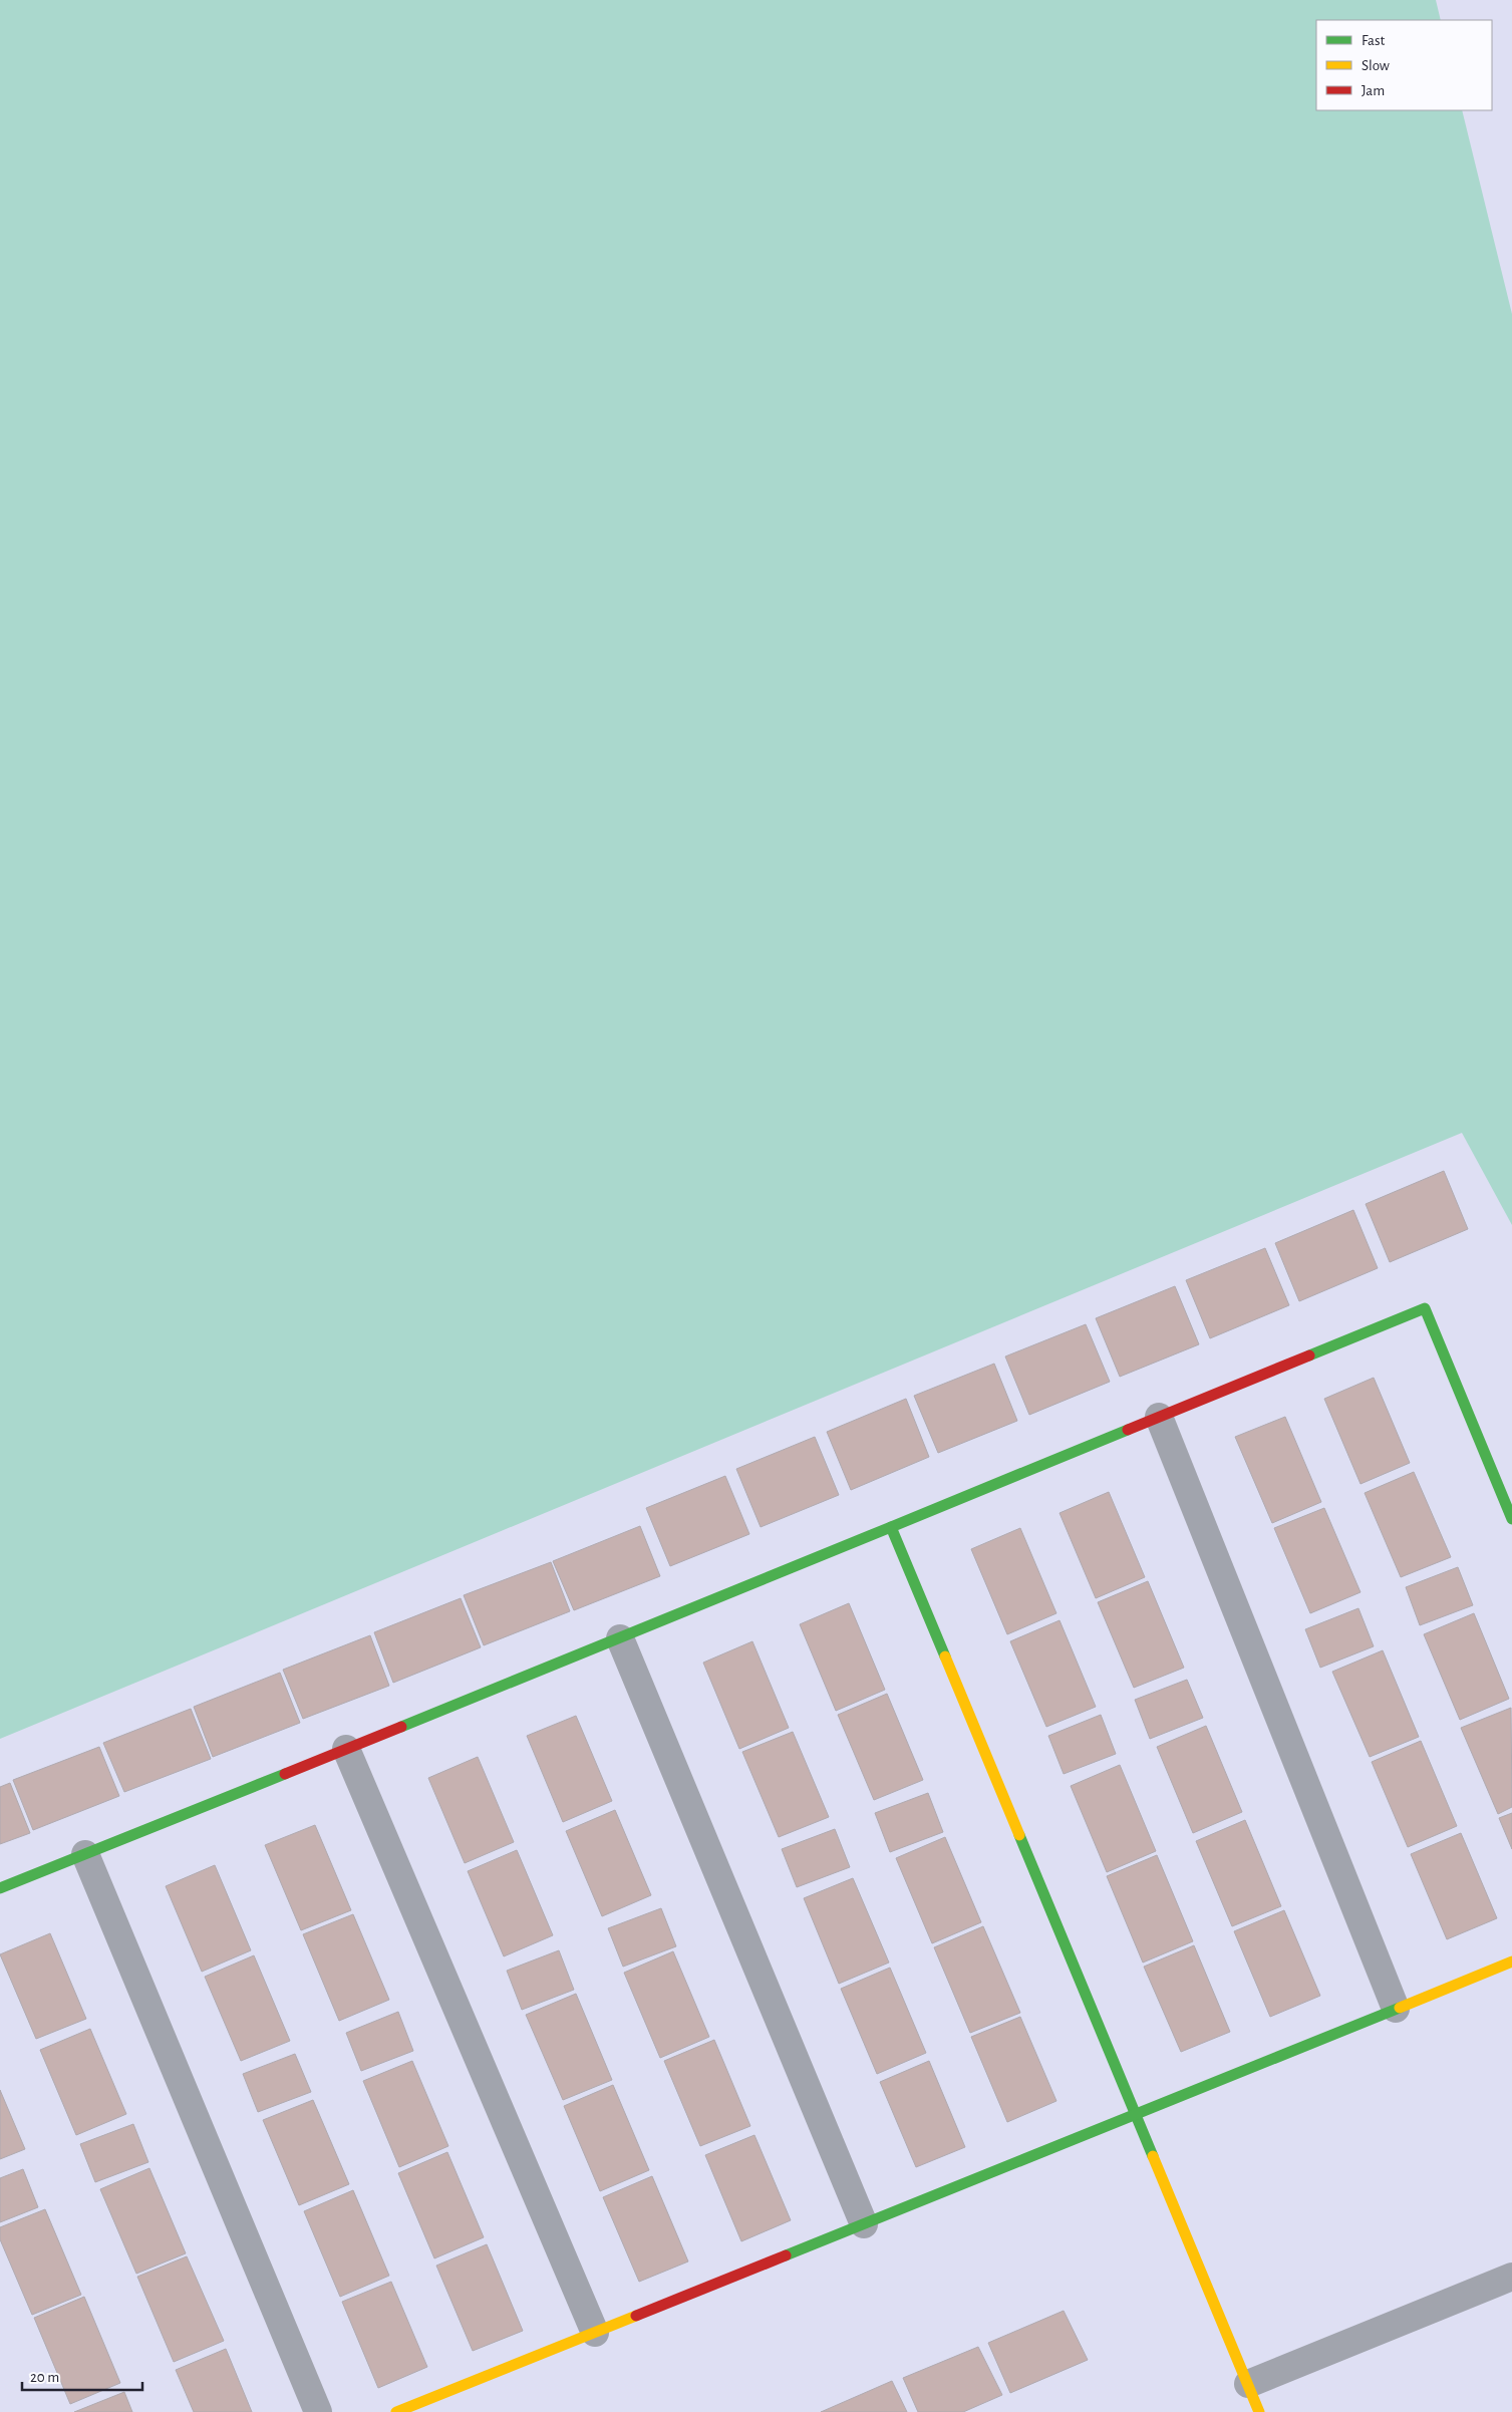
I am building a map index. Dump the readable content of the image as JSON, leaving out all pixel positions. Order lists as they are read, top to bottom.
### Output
{
  "legend": ["Fast", "Slow", "Jam"],
  "scale_bar": "20 m"
}
